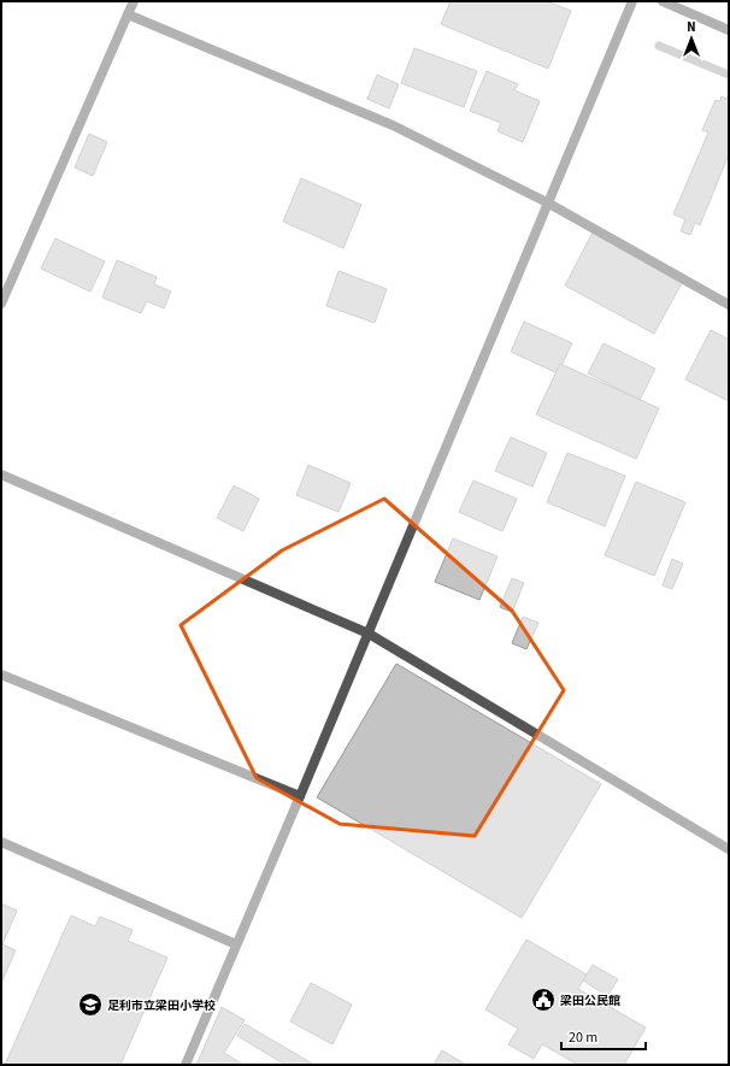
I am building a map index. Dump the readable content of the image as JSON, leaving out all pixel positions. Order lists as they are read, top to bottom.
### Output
{
  "places": {
    "public building": ["梁田公民館"],
    "school or university": ["足利市立梁田小学校"]
  },
  "scale_bar": "20 m",
  "north": "top"
}
